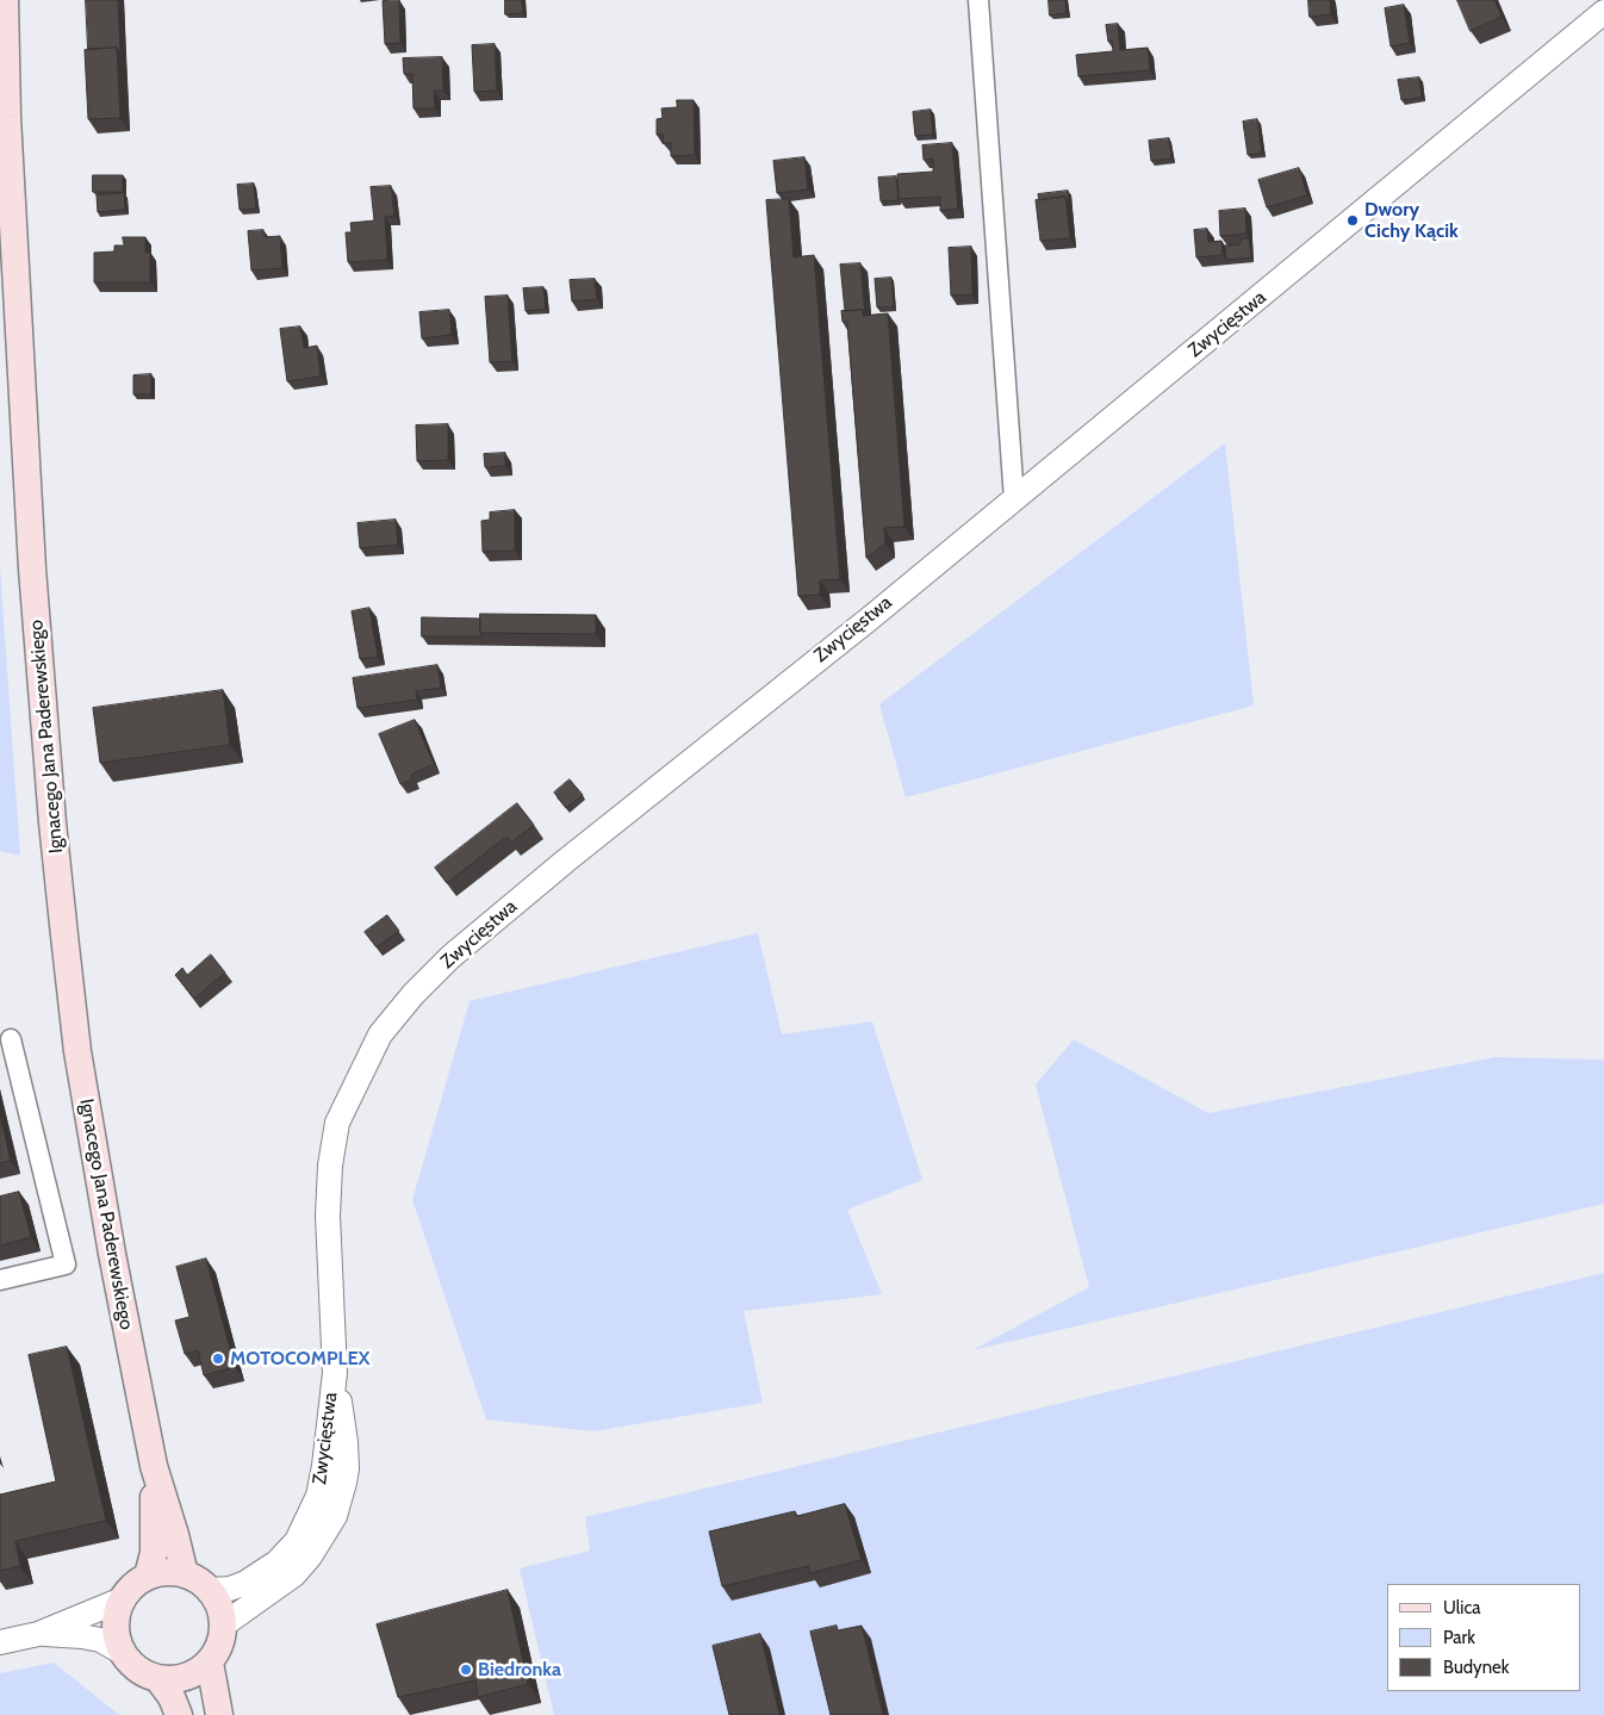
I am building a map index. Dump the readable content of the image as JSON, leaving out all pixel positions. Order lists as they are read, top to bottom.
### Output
{
  "streets": {
    "main road": ["Ignacego Jana Paderewskiego"],
    "street": ["Zwycięstwa"]
  },
  "crossings": [
    ["Zwycięstwa", "Ignacego Jana Paderewskiego"]
  ],
  "places": ["Dwory Cichy Kącik", "MOTOCOMPLEX", "Biedronka"],
  "legend": ["Ulica", "Park", "Budynek"]
}
